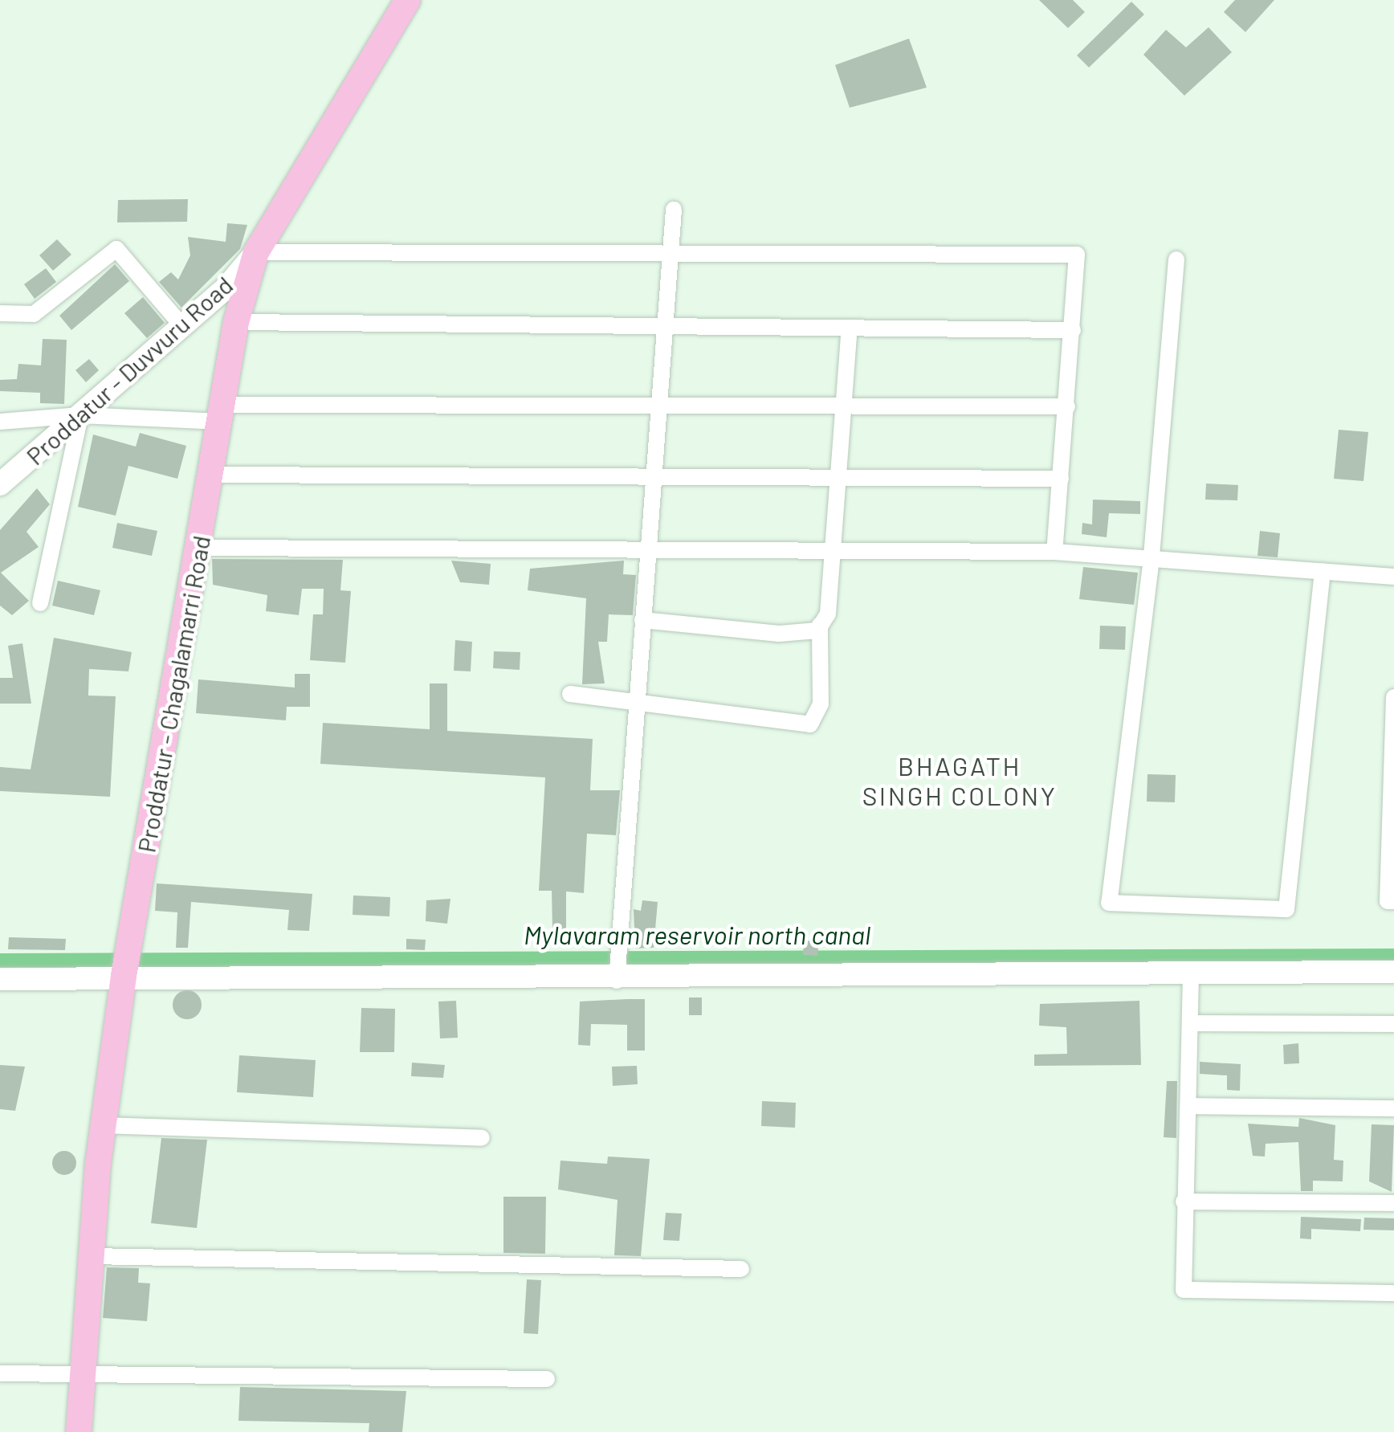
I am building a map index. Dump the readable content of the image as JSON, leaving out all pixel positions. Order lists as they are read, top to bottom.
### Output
{
  "streets": {
    "main road": ["Proddatur - Duvvuru Road", "Proddatur - Chagalamarri Road"]
  },
  "crossings": [
    ["Proddatur - Duvvuru Road", "Proddatur - Chagalamarri Road"]
  ],
  "districts": ["BHAGATH SINGH COLONY"],
  "water": ["Mylavaram reservoir north canal"]
}
